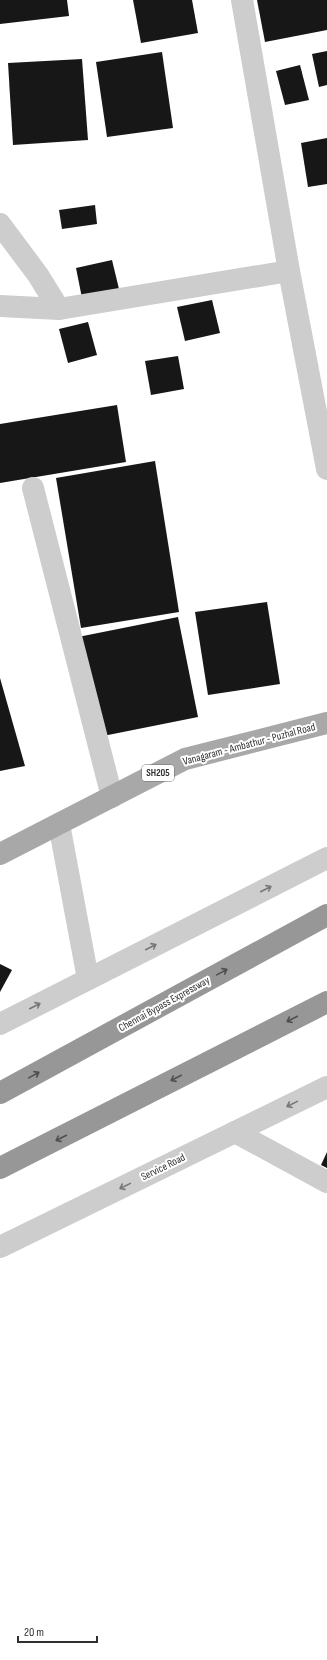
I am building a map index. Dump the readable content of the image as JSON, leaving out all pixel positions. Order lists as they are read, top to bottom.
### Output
{
  "streets": {
    "highway": ["Chennai Bypass Expressway"],
    "main road": ["Vanagaram - Ambathur - Puzhal Road", "SH205"],
    "street": ["Service Road"]
  },
  "one_way": ["Service Road"],
  "scale_bar": "20 m"
}
